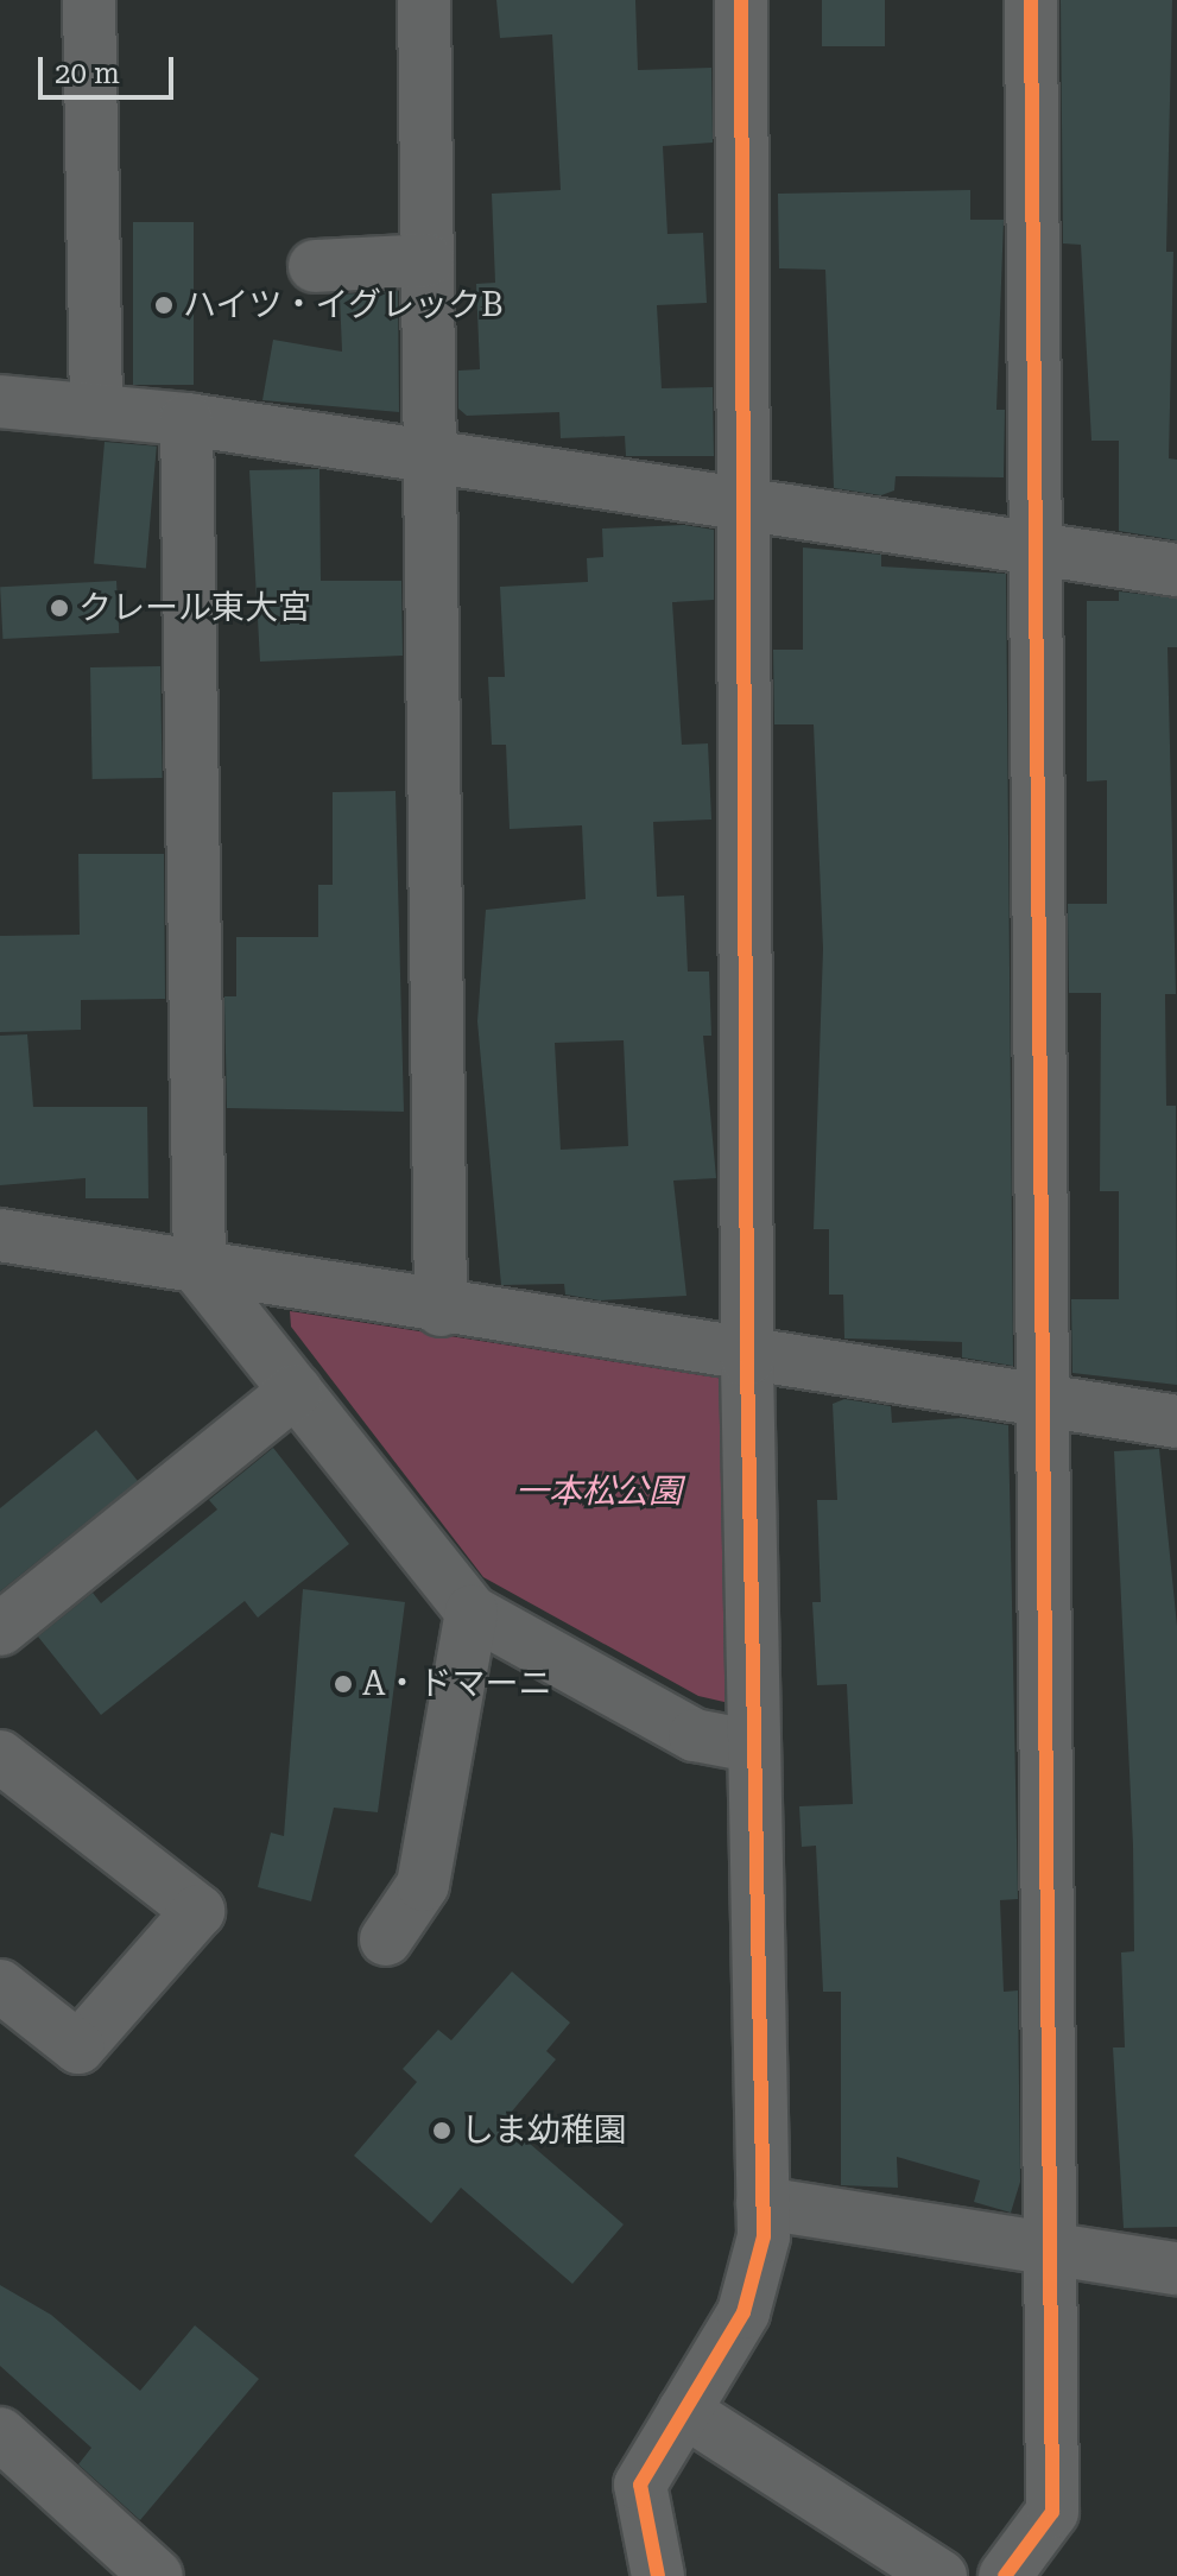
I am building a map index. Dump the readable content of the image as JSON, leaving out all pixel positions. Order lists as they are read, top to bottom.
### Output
{
  "parks": ["一本松公園"],
  "places": [
    "ハイツ・イグレックB",
    "クレール東大宮",
    "A・ドマーニ",
    "しま幼稚園"
  ],
  "scale_bar": "20 m"
}
